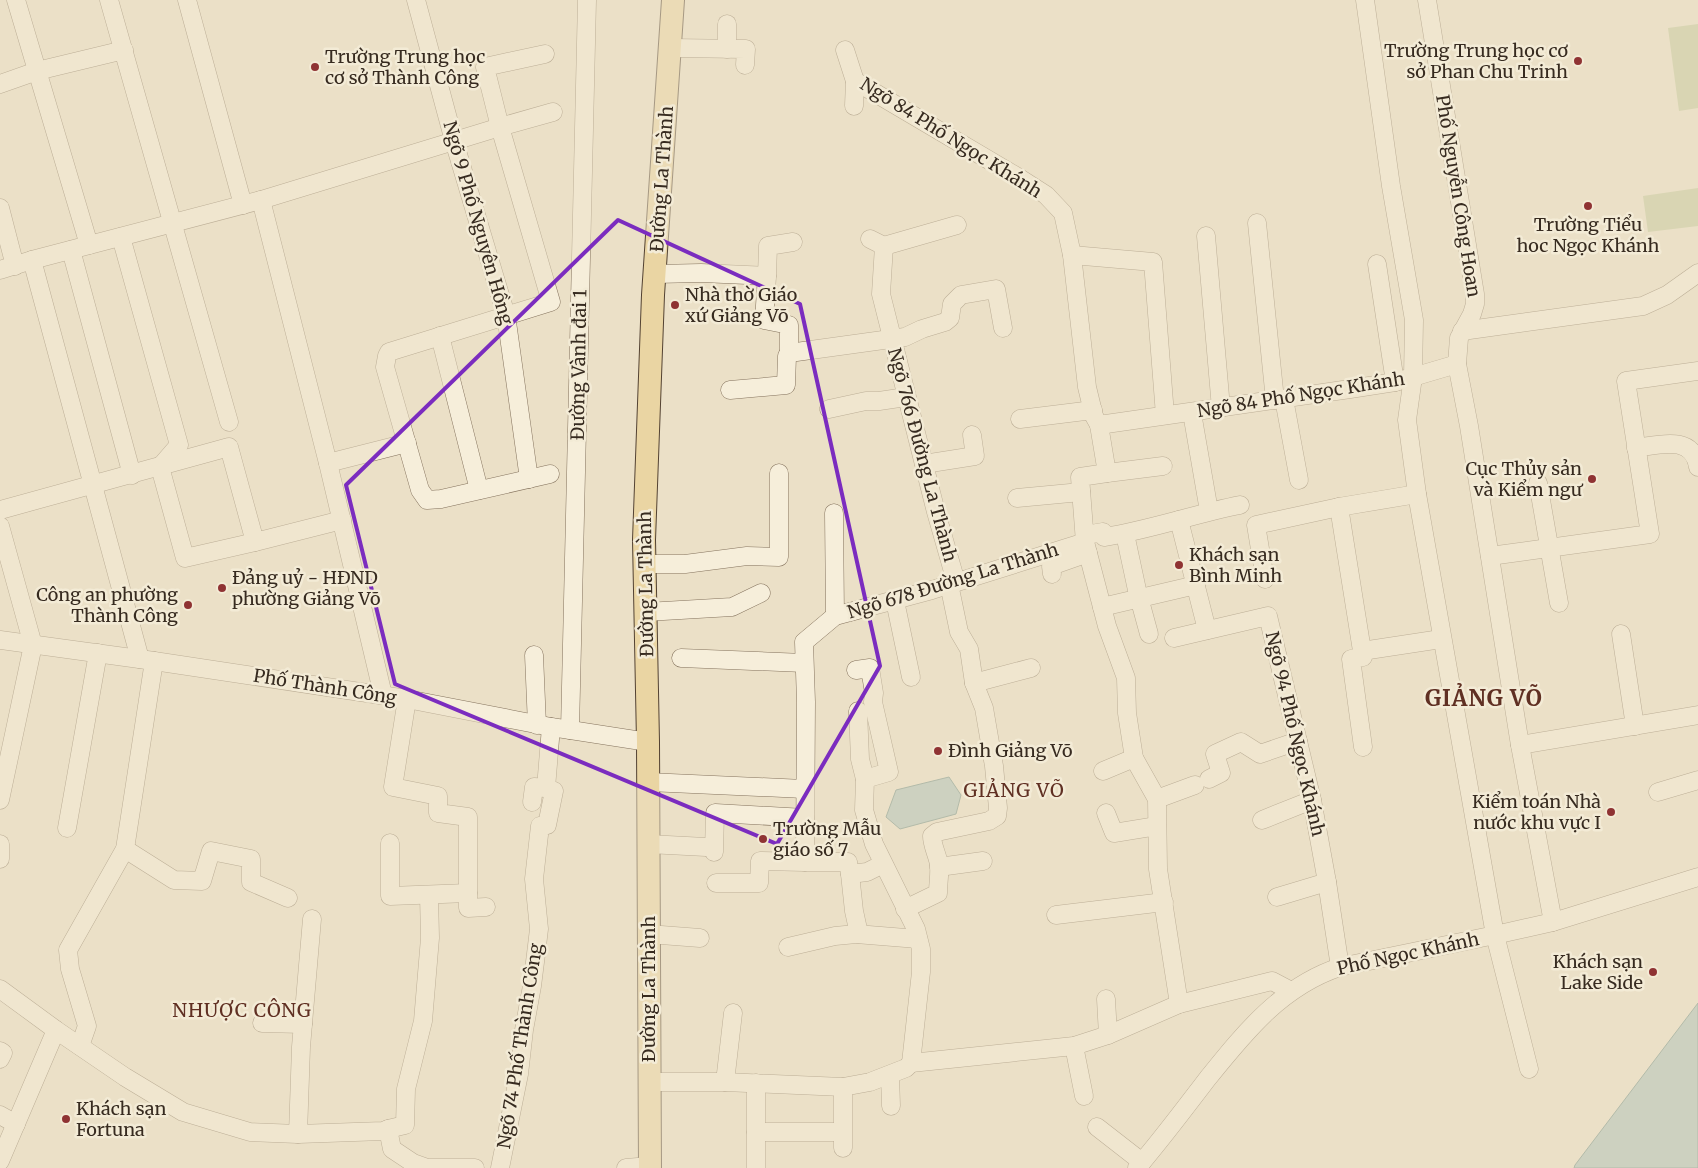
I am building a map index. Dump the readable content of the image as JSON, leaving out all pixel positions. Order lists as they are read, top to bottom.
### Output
{
  "streets": {
    "main road": ["Đường La Thành"],
    "street": [
      "Ngõ 84 Phố Ngọc Khánh",
      "Phố Nguyễn Công Hoan",
      "Ngõ 9 Phố Nguyên Hồng",
      "Đường Vành đai 1",
      "Ngõ 766 Đường La Thành",
      "Ngõ 678 Đường La Thành",
      "Phố Thành Công",
      "Ngõ 94 Phố Ngọc Khánh",
      "Phố Ngọc Khánh",
      "Ngõ 74 Phố Thành Công"
    ]
  },
  "crossings": [
    ["Ngõ 84 Phố Ngọc Khánh", "Phố Ngọc Khánh"],
    ["Đường La Thành", "Phố Thành Công"],
    ["Phố Nguyễn Công Hoan", "Phố Ngọc Khánh"],
    ["Đường Vành đai 1", "Phố Thành Công"],
    ["Ngõ 766 Đường La Thành", "Ngõ 678 Đường La Thành"],
    ["Phố Thành Công", "Ngõ 74 Phố Thành Công"],
    ["Ngõ 94 Phố Ngọc Khánh", "Phố Ngọc Khánh"]
  ],
  "districts": ["GIẢNG VÕ", "GIẢNG VÕ", "NHƯỢC CÔNG"],
  "places": [
    "Trường Trung học cơ sở Phan Chu Trinh",
    "Trường Trung học cơ sở Thành Công",
    "Trường Tiểu hoc Ngọc Khánh",
    "Nhà thờ Giáo xứ Giảng Võ",
    "Cục Thủy sản và Kiểm ngư",
    "Khách sạn Bình Minh",
    "Đảng uỷ - HĐND phường Giảng Võ",
    "Công an phường Thành Công",
    "Đình Giảng Võ",
    "Kiểm toán Nhà nước khu vực I",
    "Trường Mẫu giáo số 7",
    "Khách sạn Lake Side",
    "Khách sạn Fortuna"
  ]
}
